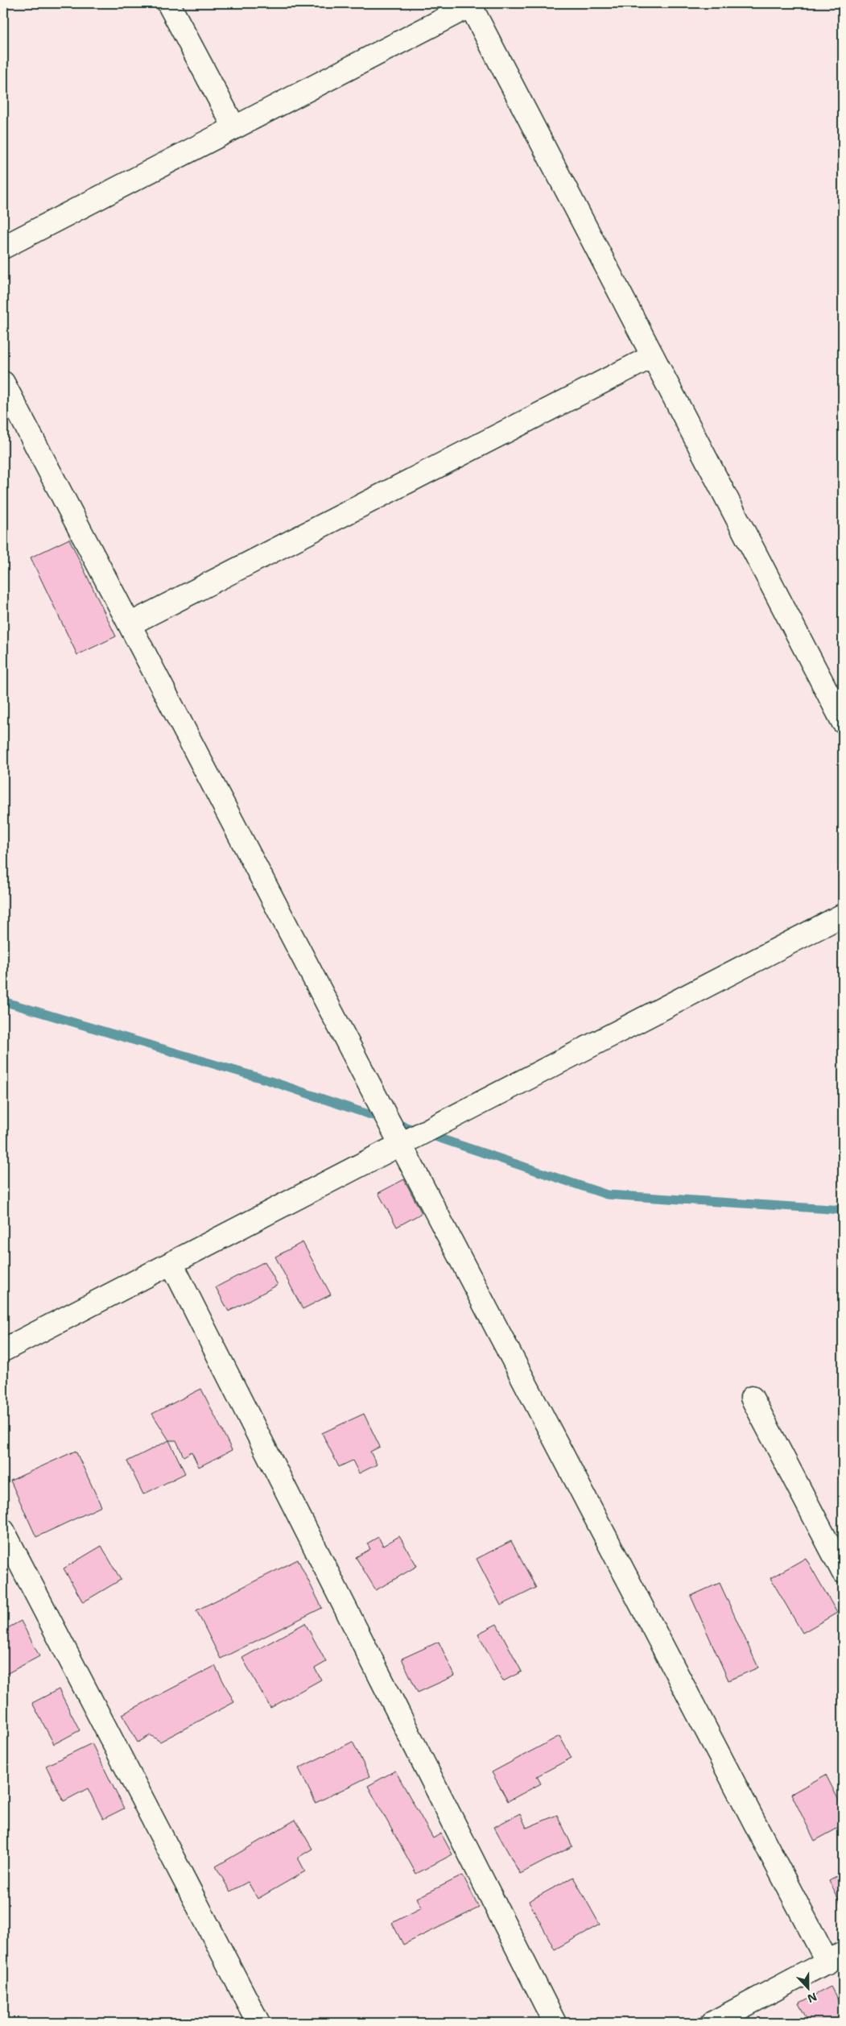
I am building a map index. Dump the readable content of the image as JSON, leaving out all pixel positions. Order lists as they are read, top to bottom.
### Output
{
  "north": "bottom"
}
